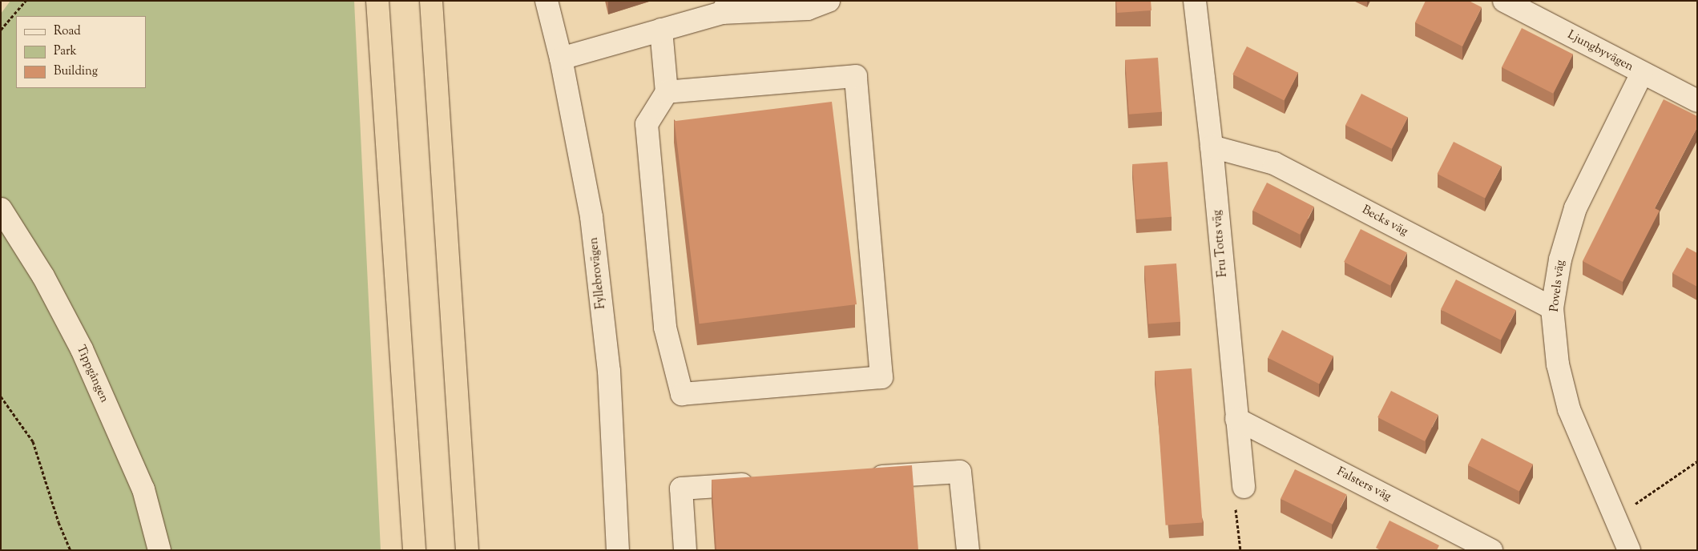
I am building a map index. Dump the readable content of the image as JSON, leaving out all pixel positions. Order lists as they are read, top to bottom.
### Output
{
  "streets": {
    "street": [
      "Ljungbyvägen",
      "Becks väg",
      "Fru Totts väg",
      "Fyllebrovägen",
      "Povels väg",
      "Tippgången",
      "Falsters väg"
    ]
  },
  "crossings": [
    ["Ljungbyvägen", "Povels väg"],
    ["Becks väg", "Fru Totts väg"],
    ["Becks väg", "Povels väg"],
    ["Fru Totts väg", "Falsters väg"]
  ],
  "legend": ["Road", "Park", "Building"]
}
